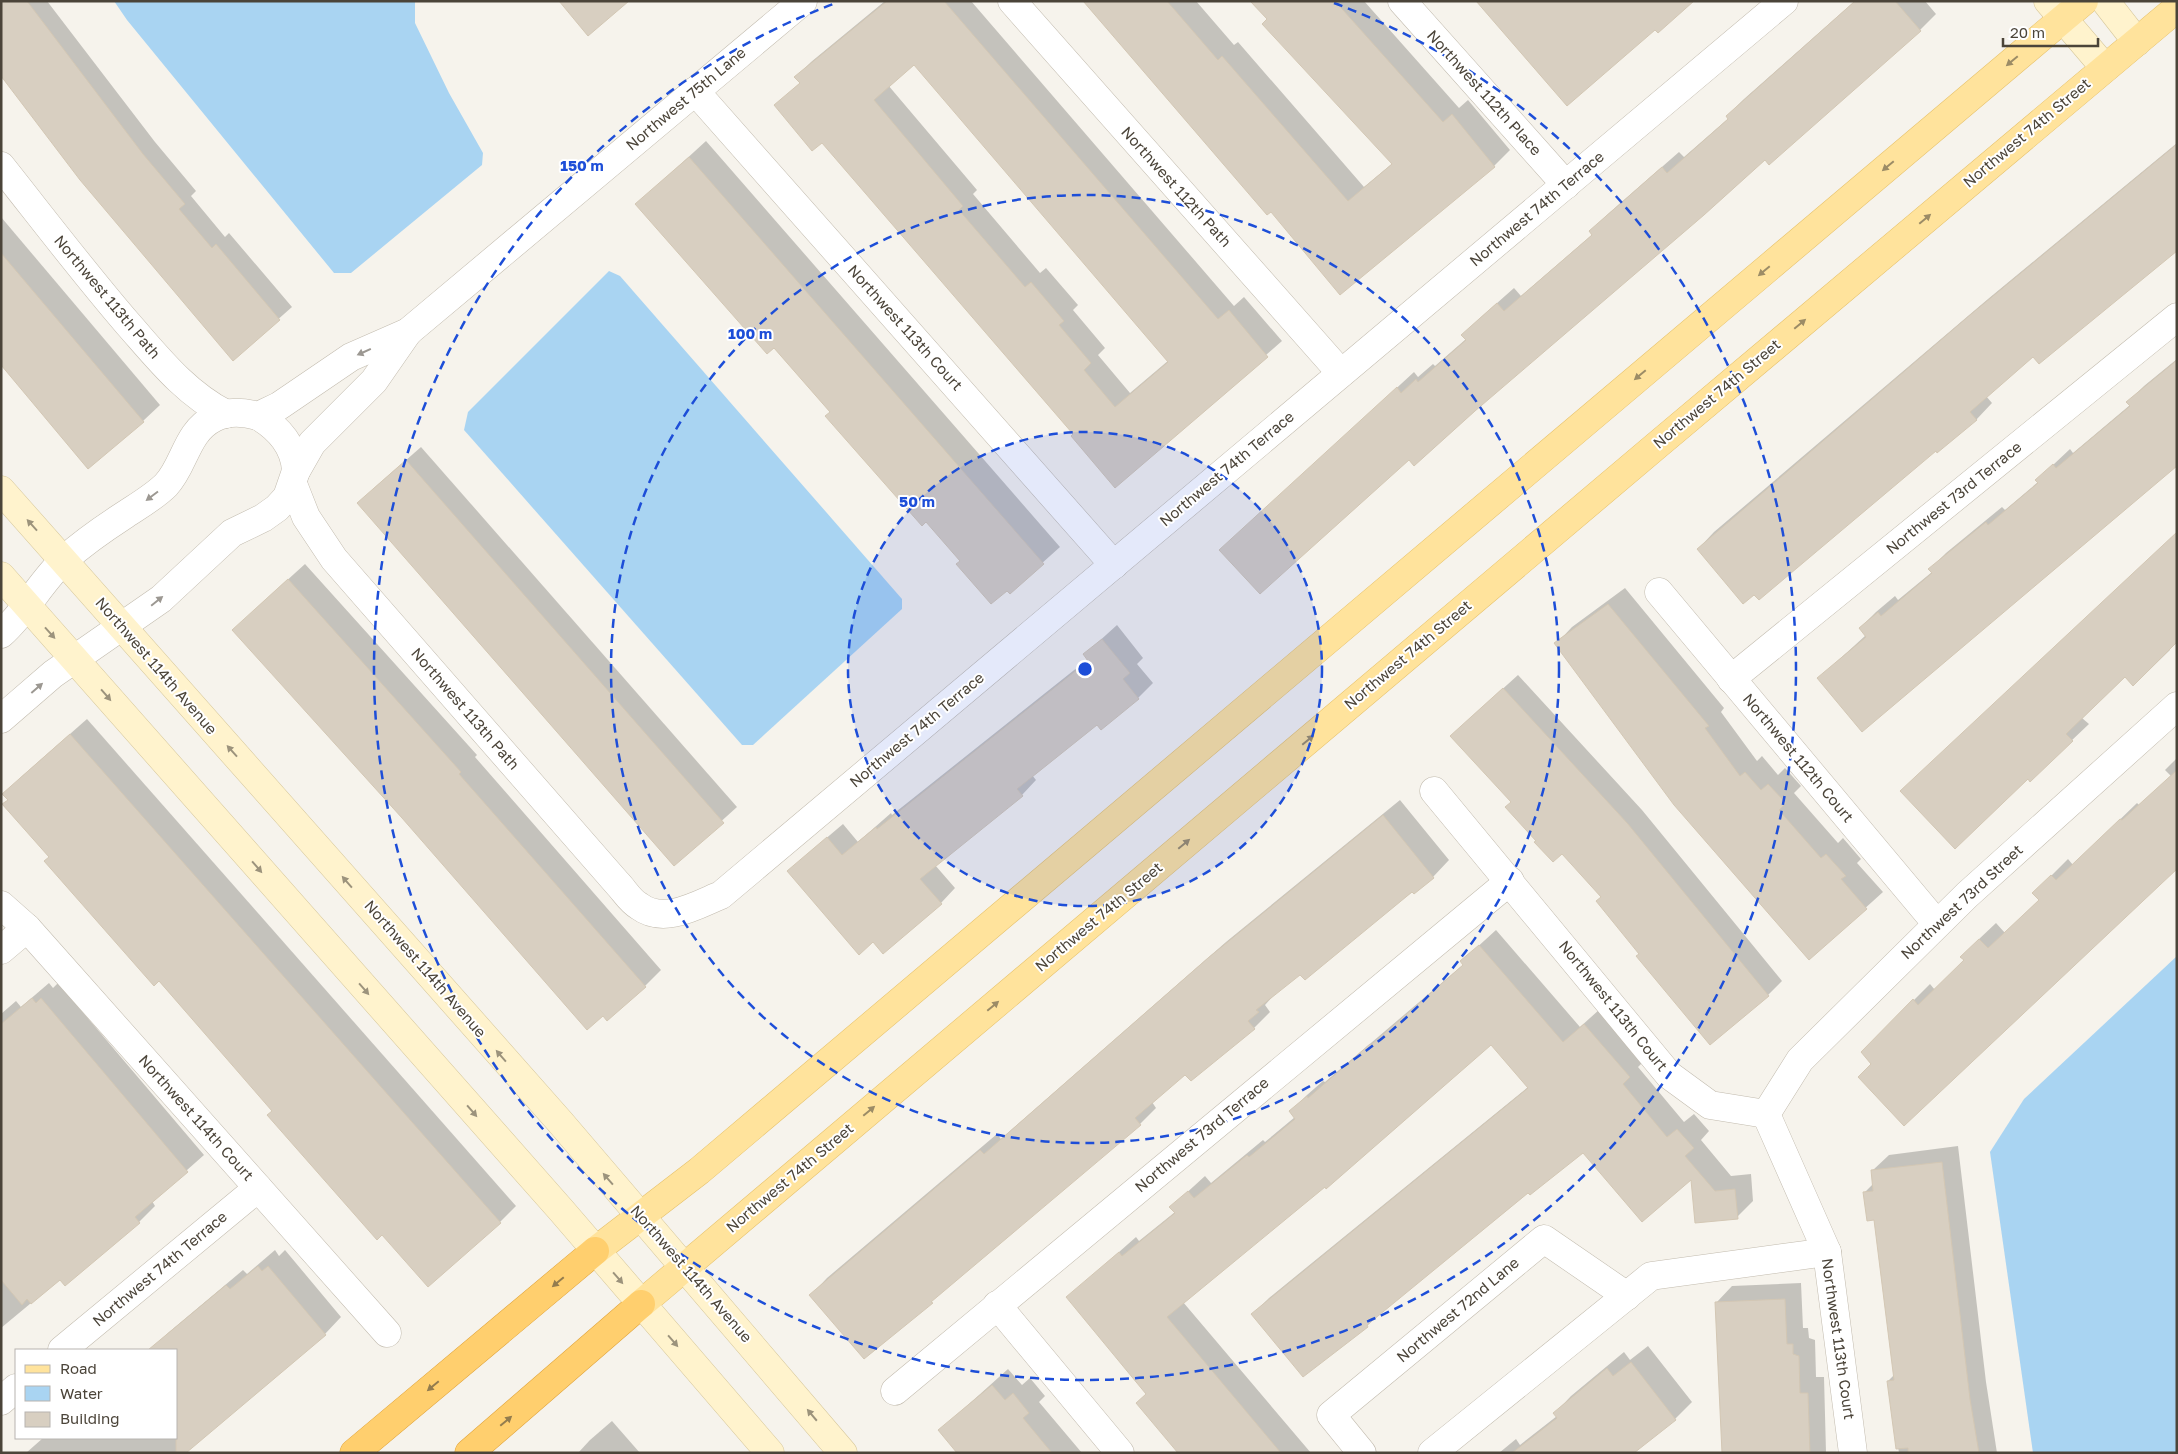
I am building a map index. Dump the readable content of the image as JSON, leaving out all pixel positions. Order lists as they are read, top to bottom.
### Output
{
  "streets": {
    "main road": ["Northwest 74th Street"],
    "street": [
      "Northwest 112th Place",
      "Northwest 75th Lane",
      "Northwest 112th Path",
      "Northwest 74th Terrace",
      "Northwest 113th Path",
      "Northwest 113th Court",
      "Northwest 73rd Terrace",
      "Northwest 114th Avenue",
      "Northwest 112th Court",
      "Northwest 73rd Street",
      "Northwest 114th Court",
      "Northwest 72nd Lane"
    ]
  },
  "crossings": [
    ["Northwest 112th Place", "Northwest 74th Terrace"],
    ["Northwest 75th Lane", "Northwest 113th Path"],
    ["Northwest 75th Lane", "Northwest 113th Court"],
    ["Northwest 75th Lane", "Northwest 114th Avenue"],
    ["Northwest 74th Street", "Northwest 114th Avenue"],
    ["Northwest 112th Path", "Northwest 74th Terrace"],
    ["Northwest 74th Terrace", "Northwest 113th Path"],
    ["Northwest 74th Terrace", "Northwest 113th Court"],
    ["Northwest 74th Terrace", "Northwest 114th Court"],
    ["Northwest 113th Court", "Northwest 73rd Terrace"],
    ["Northwest 113th Court", "Northwest 73rd Street"],
    ["Northwest 73rd Terrace", "Northwest 112th Court"],
    ["Northwest 112th Court", "Northwest 73rd Street"]
  ],
  "legend": ["Road", "Water", "Building"],
  "scale_bar": "20 m",
  "rings": ["150 m", "100 m", "50 m"]
}
